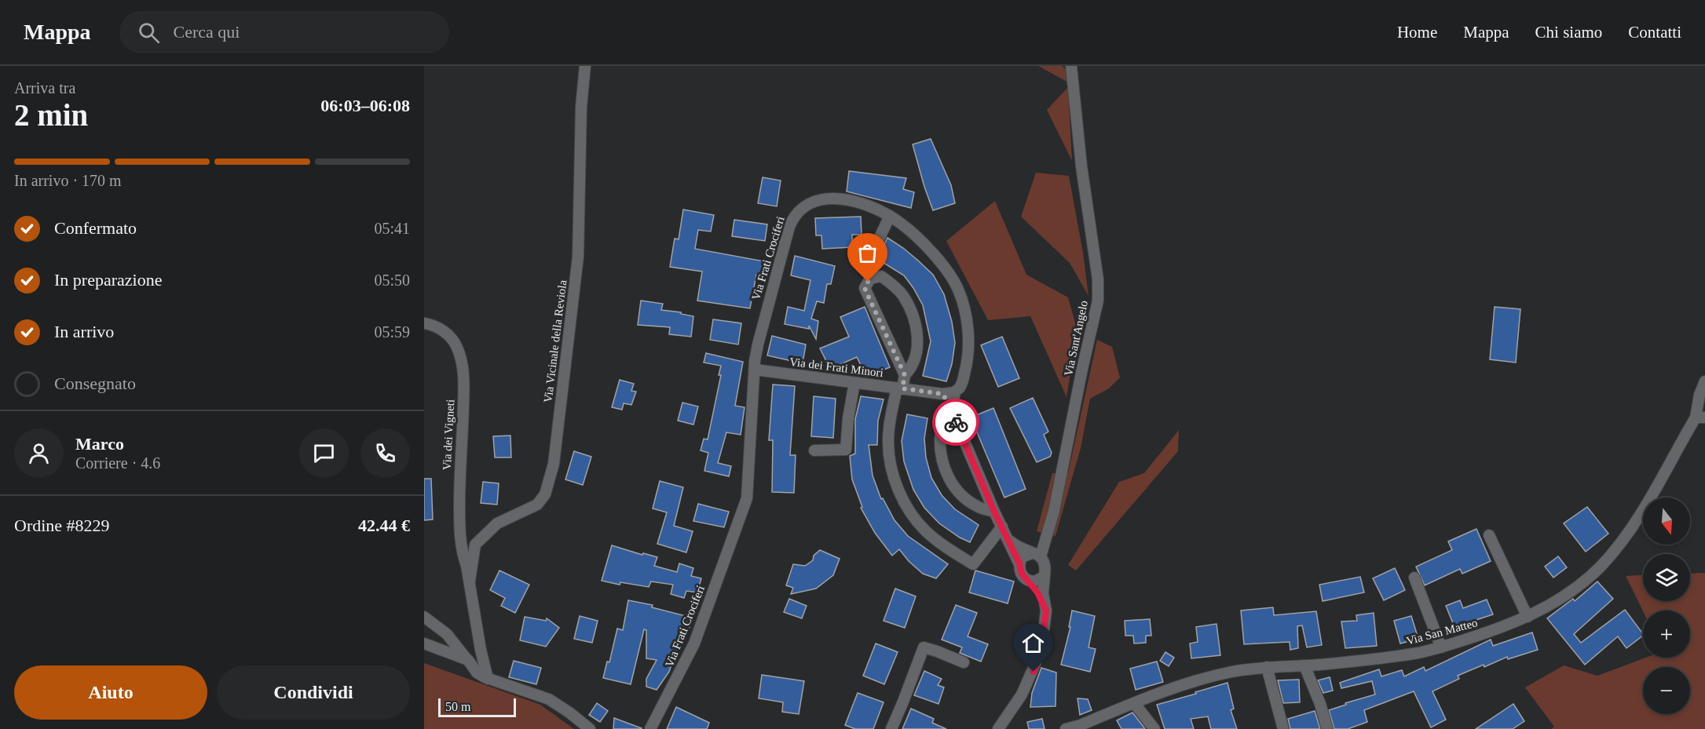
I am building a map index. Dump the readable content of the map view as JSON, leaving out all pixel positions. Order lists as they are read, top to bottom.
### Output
{
  "streets": {
    "street": [
      "Via Frati Crociferi",
      "Via Sant'Angelo",
      "Via Vicinale della Reviola",
      "Via dei Frati Minori",
      "Via dei Vigneti",
      "Via San Matteo"
    ]
  },
  "crossings": [
    ["Via Frati Crociferi", "Via Sant'Angelo"],
    ["Via Frati Crociferi", "Via dei Frati Minori"],
    ["Via Vicinale della Reviola", "Via dei Vigneti"]
  ],
  "scale_bar": "50 m",
  "north": "bottom",
  "page": {
    "header": "Mappa",
    "search": "Cerca qui",
    "nav": [
      "Home",
      "Mappa",
      "Chi siamo",
      "Contatti"
    ],
    "heading": ["2 min", "Arriva tra", "06:03–06:08"],
    "panel": [
      "Marco",
      "Corriere · 4.6",
      "Ordine #8229",
      "42.44 €"
    ],
    "bar": "In arrivo · 170 m",
    "list": [
      ["Confermato", "05:41"],
      ["In preparazione", "05:50"],
      ["In arrivo", "05:59"],
      "Consegnato"
    ],
    "map_buttons": ["+", "−"],
    "buttons": ["Aiuto", "Condividi"],
    "scale": "50 m"
  }
}
